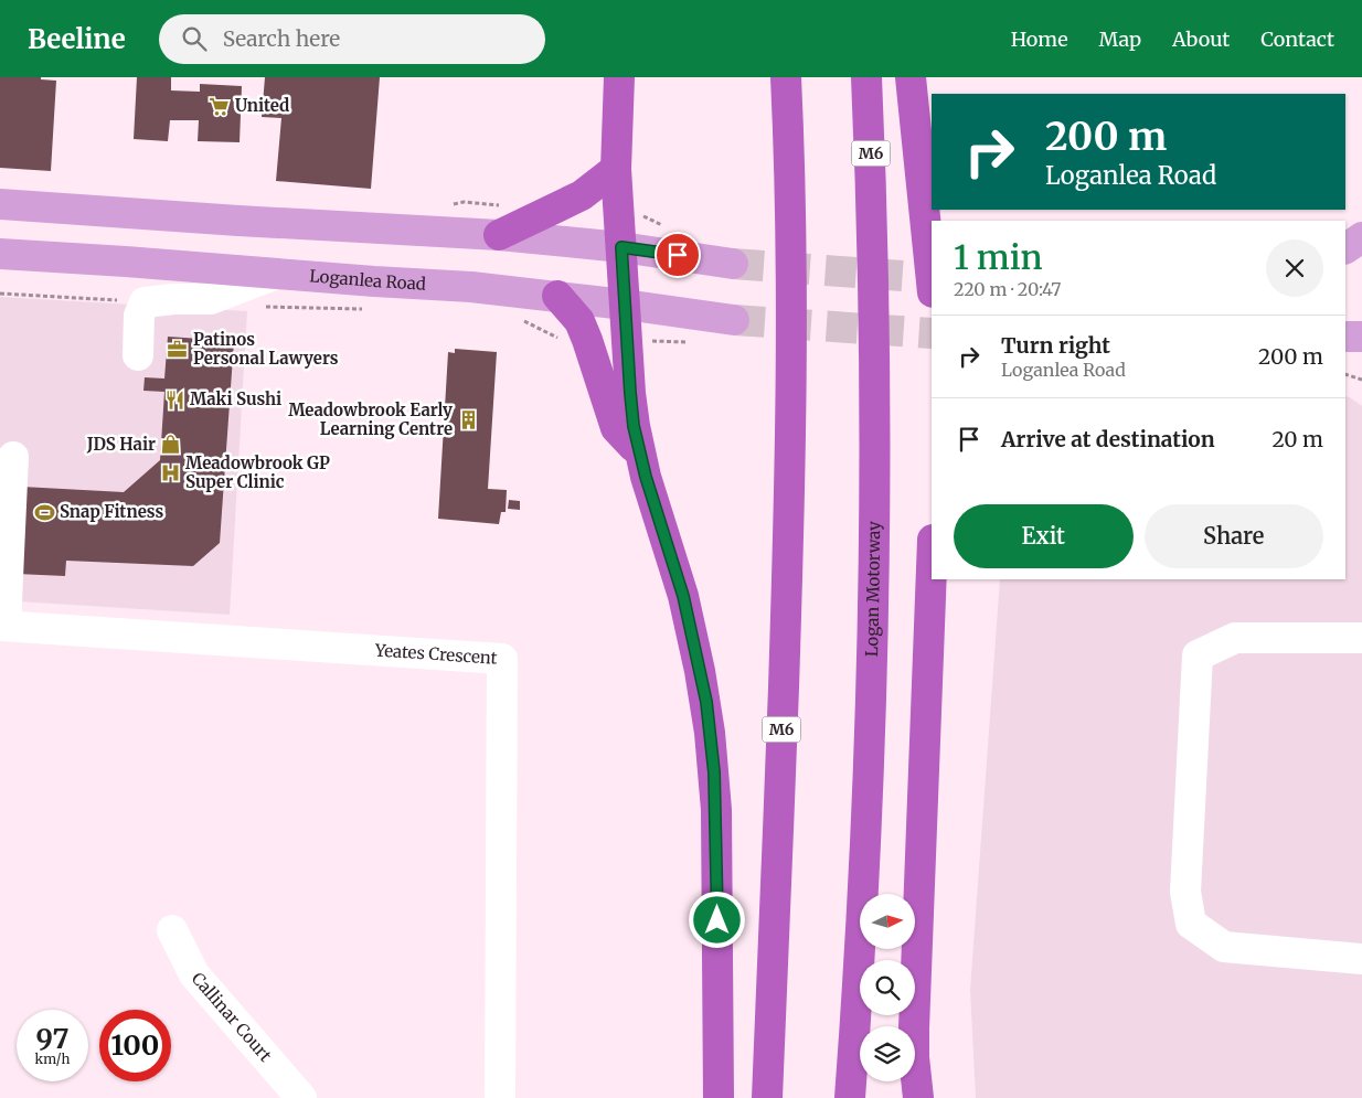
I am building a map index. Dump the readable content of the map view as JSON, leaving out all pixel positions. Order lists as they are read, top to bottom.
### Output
{
  "streets": {
    "highway": ["M6", "Logan Motorway"],
    "main road": ["Loganlea Road"],
    "street": ["Yeates Crescent", "Callinar Court"]
  },
  "places": {
    "supermarket": ["United"],
    "office": ["Patinos Personal Lawyers"],
    "restaurant": ["Maki Sushi"],
    "building": ["Meadowbrook Early Learning Centre"],
    "shop": ["JDS Hair"],
    "hospital": ["Meadowbrook GP Super Clinic"],
    "sports": ["Snap Fitness"]
  },
  "north": "right",
  "page": {
    "header": "Beeline",
    "search": "Search here",
    "nav": [
      "Home",
      "Map",
      "About",
      "Contact"
    ],
    "turn": ["200 m", "Loganlea Road"],
    "heading": ["1 min", "220 m · 20:47"],
    "list": [
      {
        "name": "Turn right",
        "note": "Loganlea Road",
        "value": "200 m"
      },
      {
        "name": "Arrive at destination",
        "value": "20 m"
      }
    ],
    "buttons": ["Exit", "Share"],
    "speed": "97 km/h",
    "limit": "100"
  }
}
